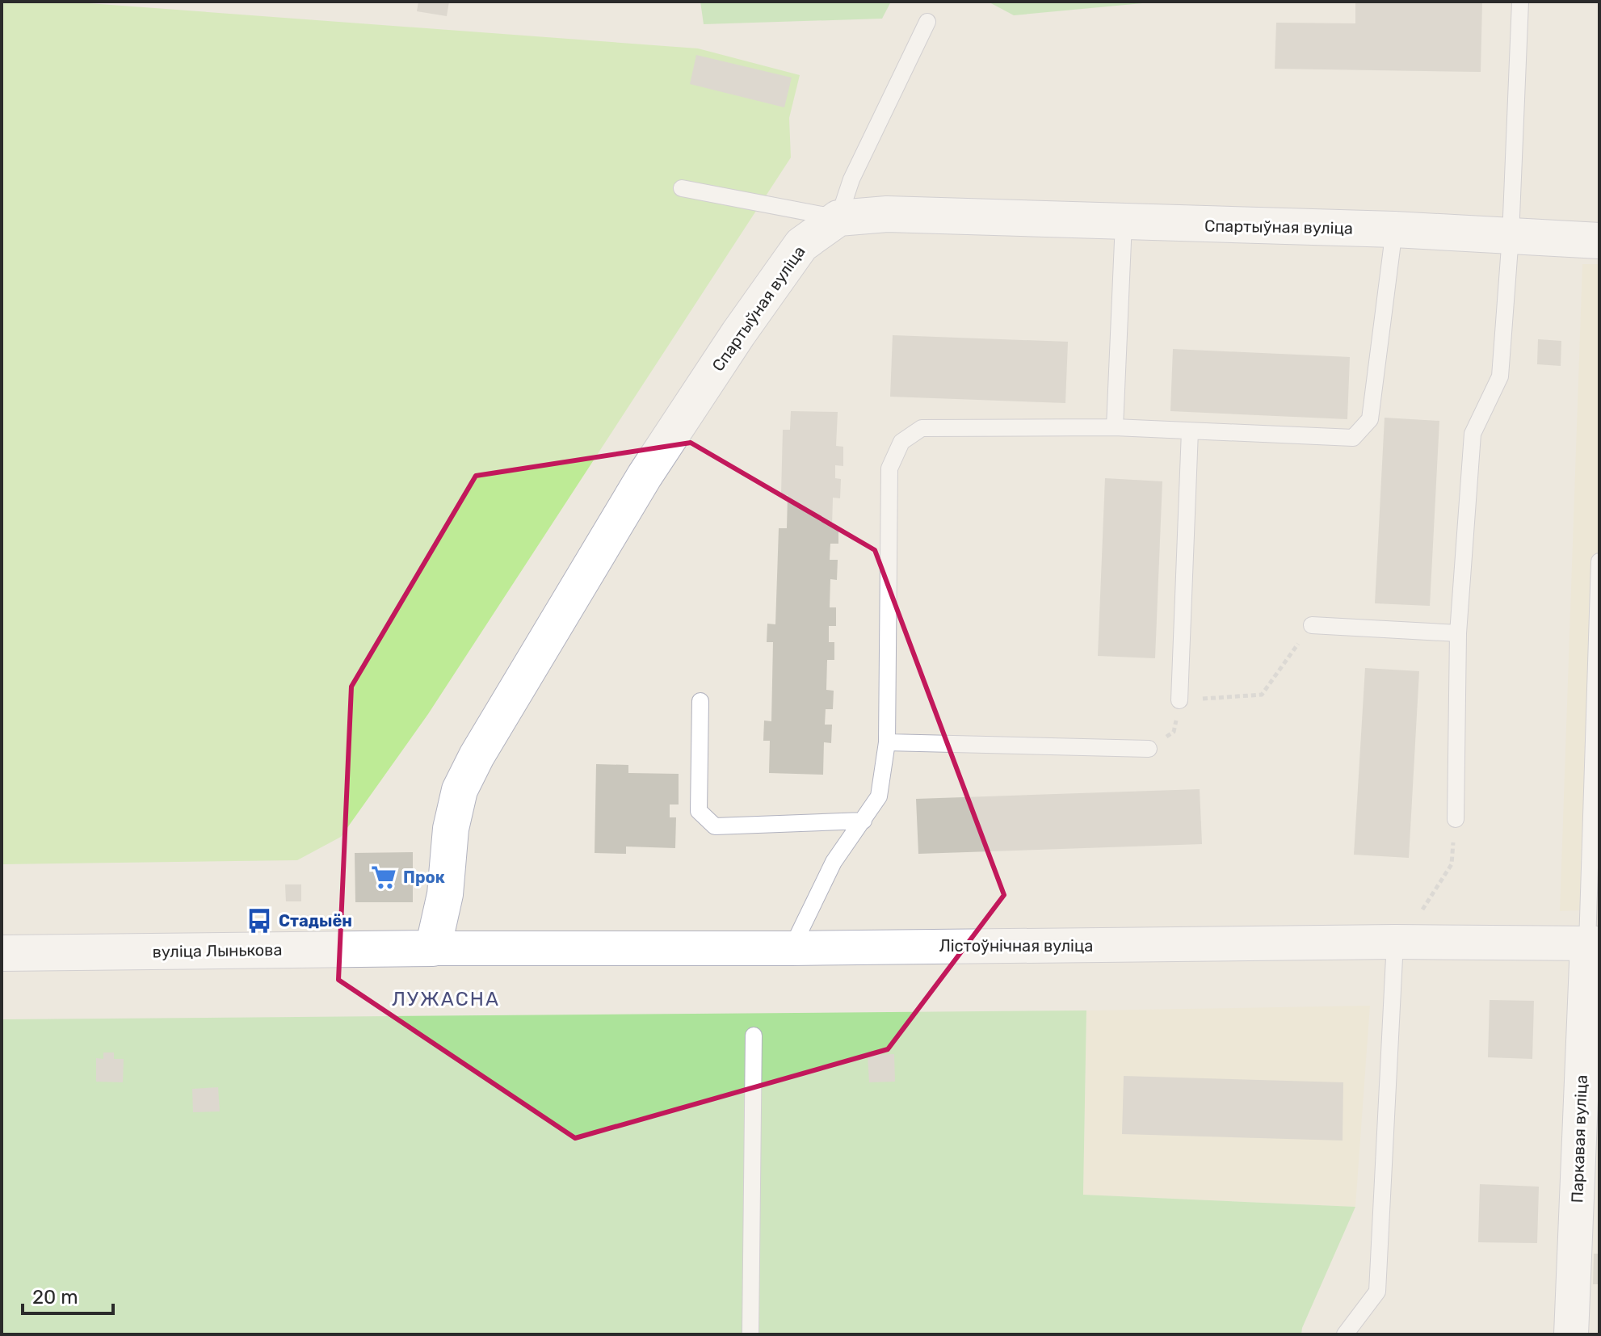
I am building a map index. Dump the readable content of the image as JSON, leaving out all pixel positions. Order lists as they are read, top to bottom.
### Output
{
  "streets": {
    "street": [
      "Спартыўная вуліца",
      "Лістоўнічная вуліца",
      "вуліца Лынькова",
      "Паркавая вуліца"
    ]
  },
  "crossings": [
    ["Спартыўная вуліца", "Лістоўнічная вуліца"],
    ["Спартыўная вуліца", "вуліца Лынькова"],
    ["Лістоўнічная вуліца", "вуліца Лынькова"],
    ["Лістоўнічная вуліца", "Паркавая вуліца"]
  ],
  "districts": ["ЛУЖАСНА"],
  "places": {
    "supermarket": ["Прок"],
    "bus stop": ["Стадыён"]
  },
  "scale_bar": "20 m"
}
